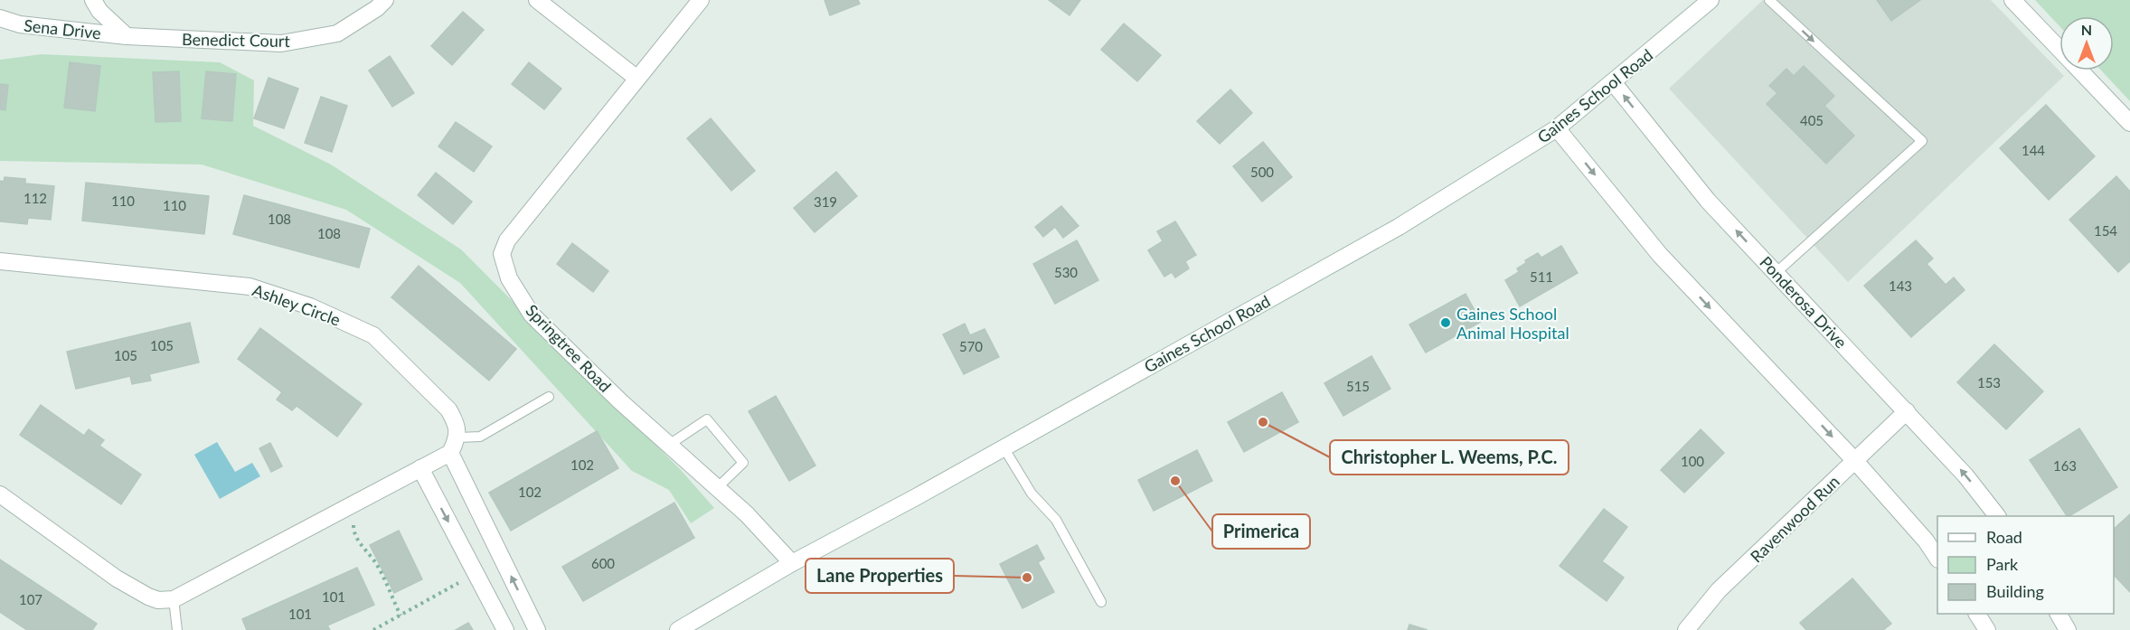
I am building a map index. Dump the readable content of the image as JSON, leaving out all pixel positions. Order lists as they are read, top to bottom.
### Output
{
  "streets": {
    "street": [
      "Sena Drive",
      "Benedict Court",
      "Gaines School Road",
      "Ponderosa Drive",
      "Ashley Circle",
      "Springtree Road",
      "Ravenwood Run"
    ]
  },
  "crossings": [
    ["Sena Drive", "Benedict Court"],
    ["Gaines School Road", "Ponderosa Drive"],
    ["Gaines School Road", "Springtree Road"],
    ["Ponderosa Drive", "Ravenwood Run"]
  ],
  "places": [
    "Gaines School Animal Hospital",
    "Christopher L. Weems, P.C.",
    "Primerica",
    "Lane Properties"
  ],
  "house_numbers": [
    "405",
    "144",
    "500",
    "112",
    "110",
    "319",
    "110",
    "108",
    "154",
    "108",
    "530",
    "511",
    "143",
    "105",
    "570",
    "105",
    "153",
    "515",
    "100",
    "102",
    "163",
    "102",
    "600",
    "101",
    "107",
    "101"
  ],
  "legend": ["Road", "Park", "Building"],
  "north": "top"
}
